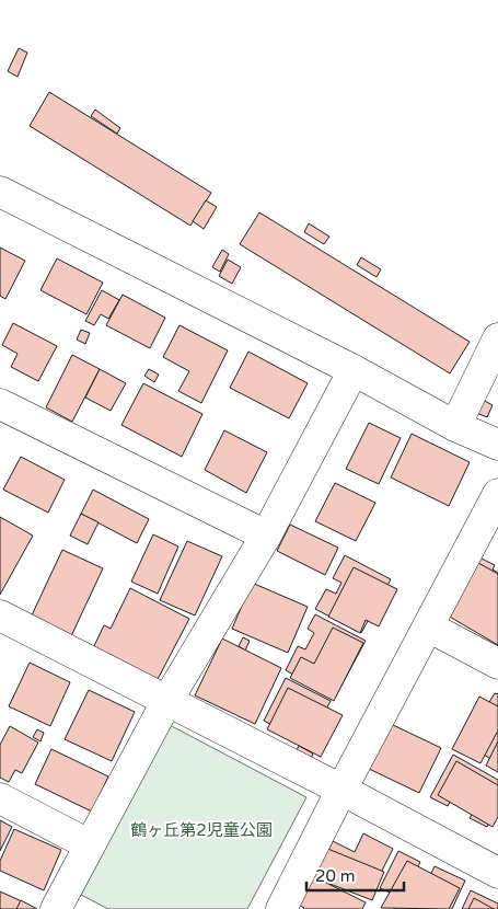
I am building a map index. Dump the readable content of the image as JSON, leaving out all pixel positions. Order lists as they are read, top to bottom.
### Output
{
  "parks": ["鶴ヶ丘第2児童公園"],
  "scale_bar": "20 m"
}
